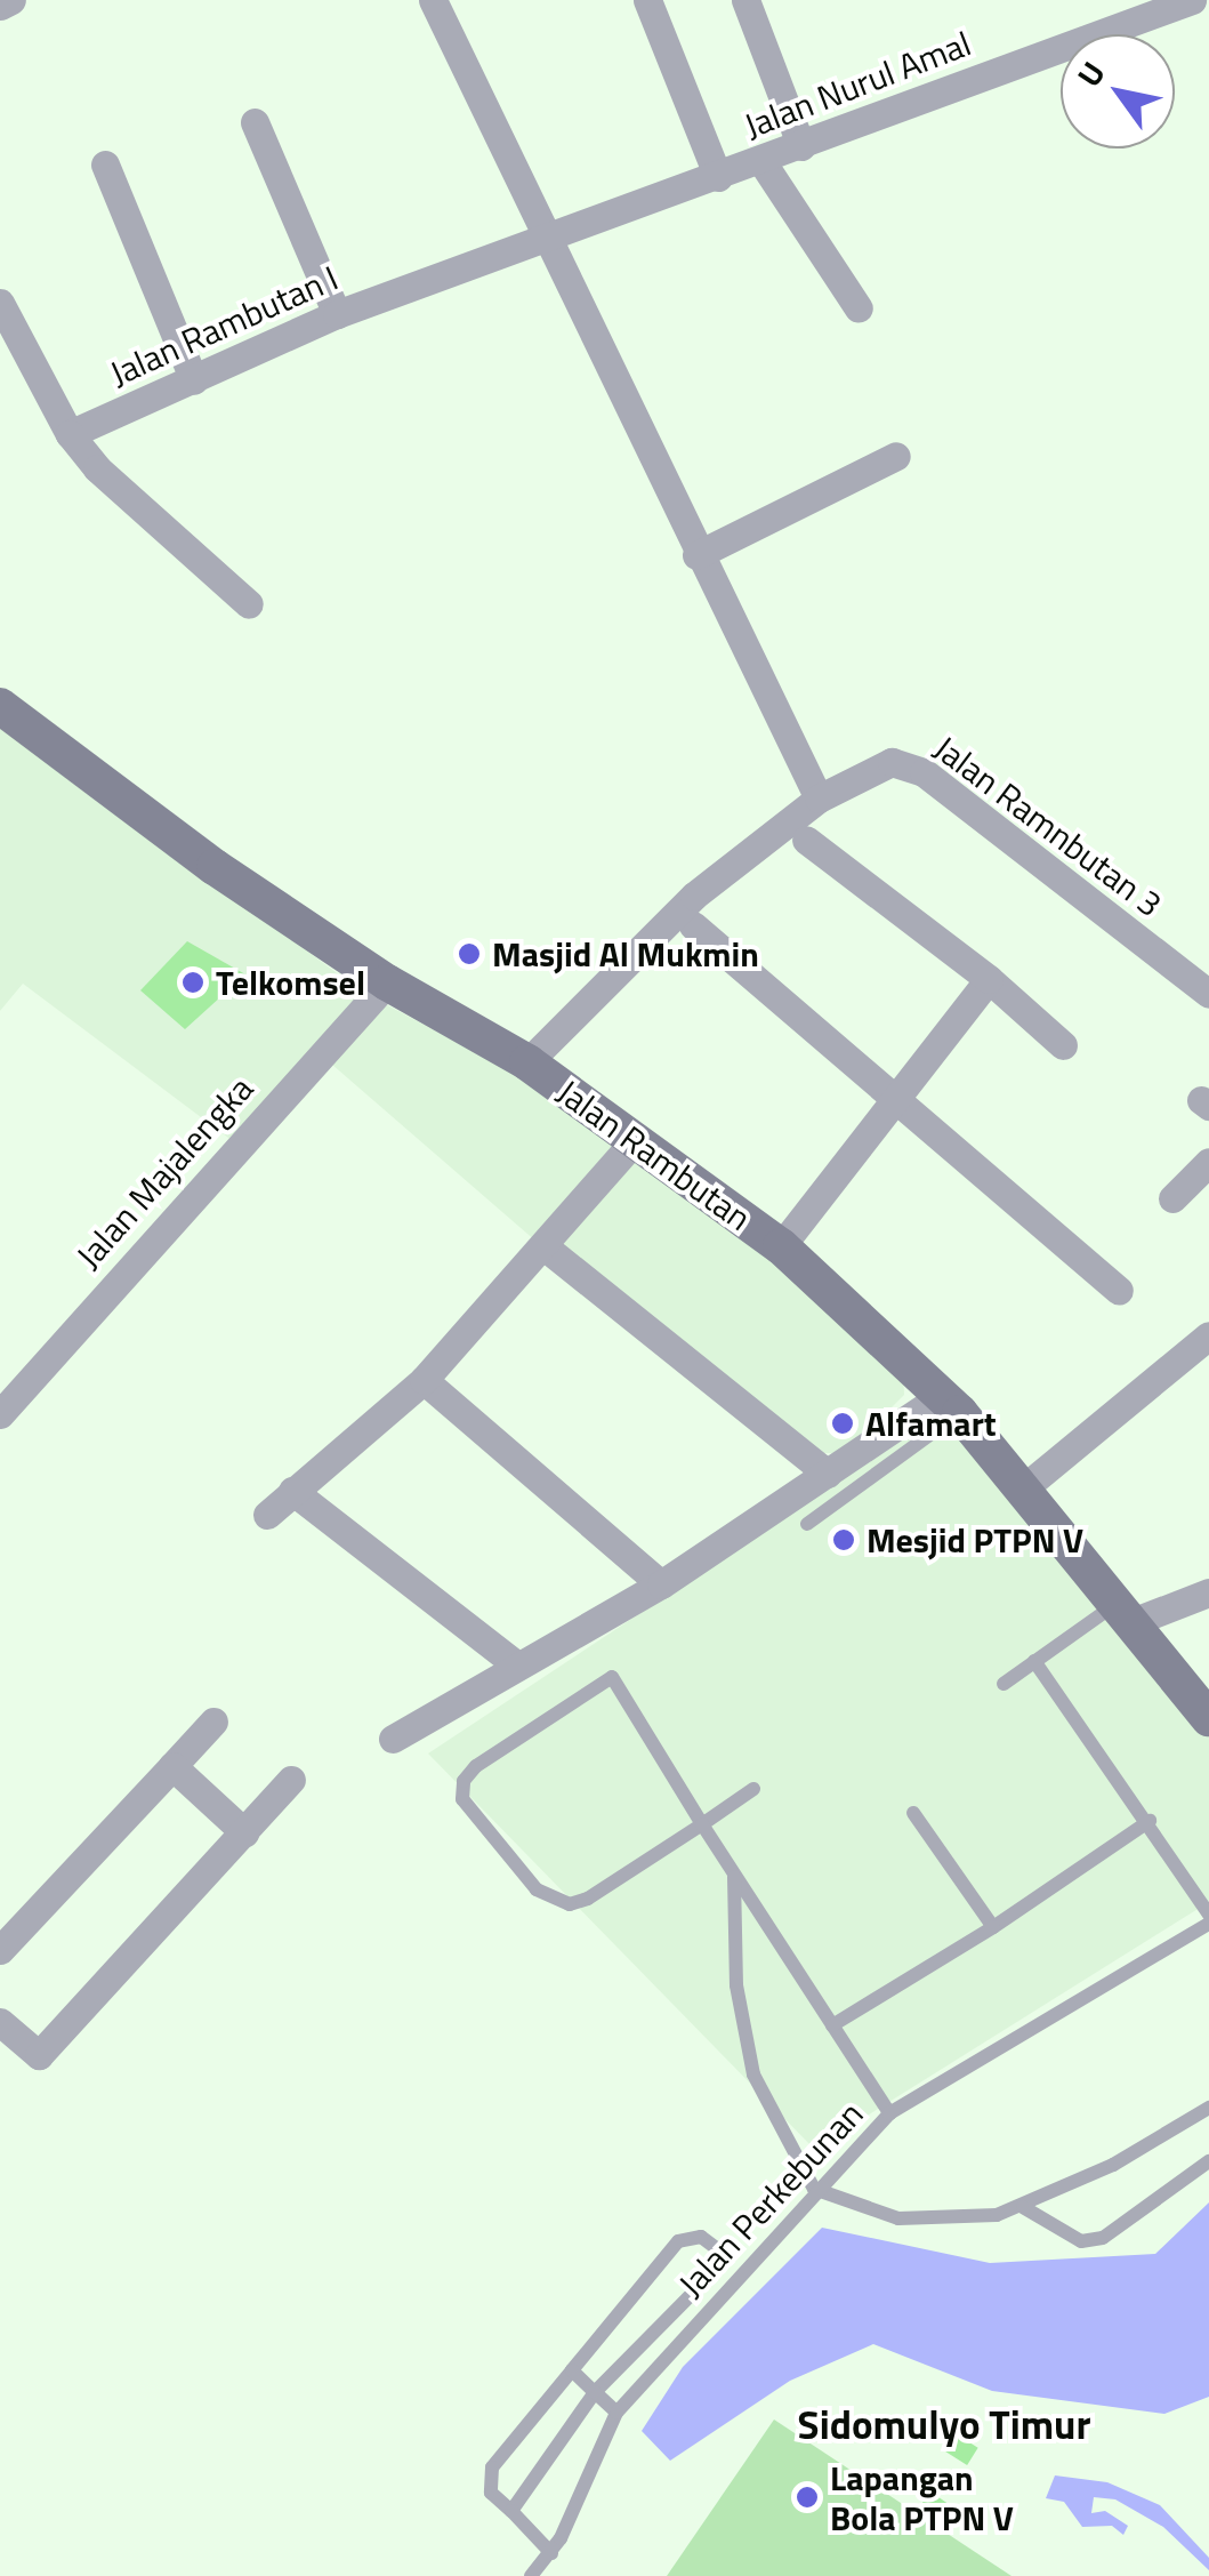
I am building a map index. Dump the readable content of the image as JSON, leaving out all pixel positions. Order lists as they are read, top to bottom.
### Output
{
  "streets": {
    "main road": ["Jalan Rambutan"],
    "street": [
      "Jalan Nurul Amal",
      "Jalan Rambutan I",
      "Jalan Ramnbutan 3",
      "Jalan Majalengka"
    ],
    "lane": ["Jalan Perkebunan"]
  },
  "crossings": [
    ["Jalan Nurul Amal", "Jalan Rambutan I"],
    ["Jalan Ramnbutan 3", "Jalan Rambutan"],
    ["Jalan Rambutan", "Jalan Majalengka"]
  ],
  "districts": ["Sidomulyo Timur"],
  "places": [
    "Masjid Al Mukmin",
    "Telkomsel",
    "Alfamart",
    "Mesjid PTPN V",
    "Lapangan Bola PTPN V"
  ],
  "north": "top left"
}
